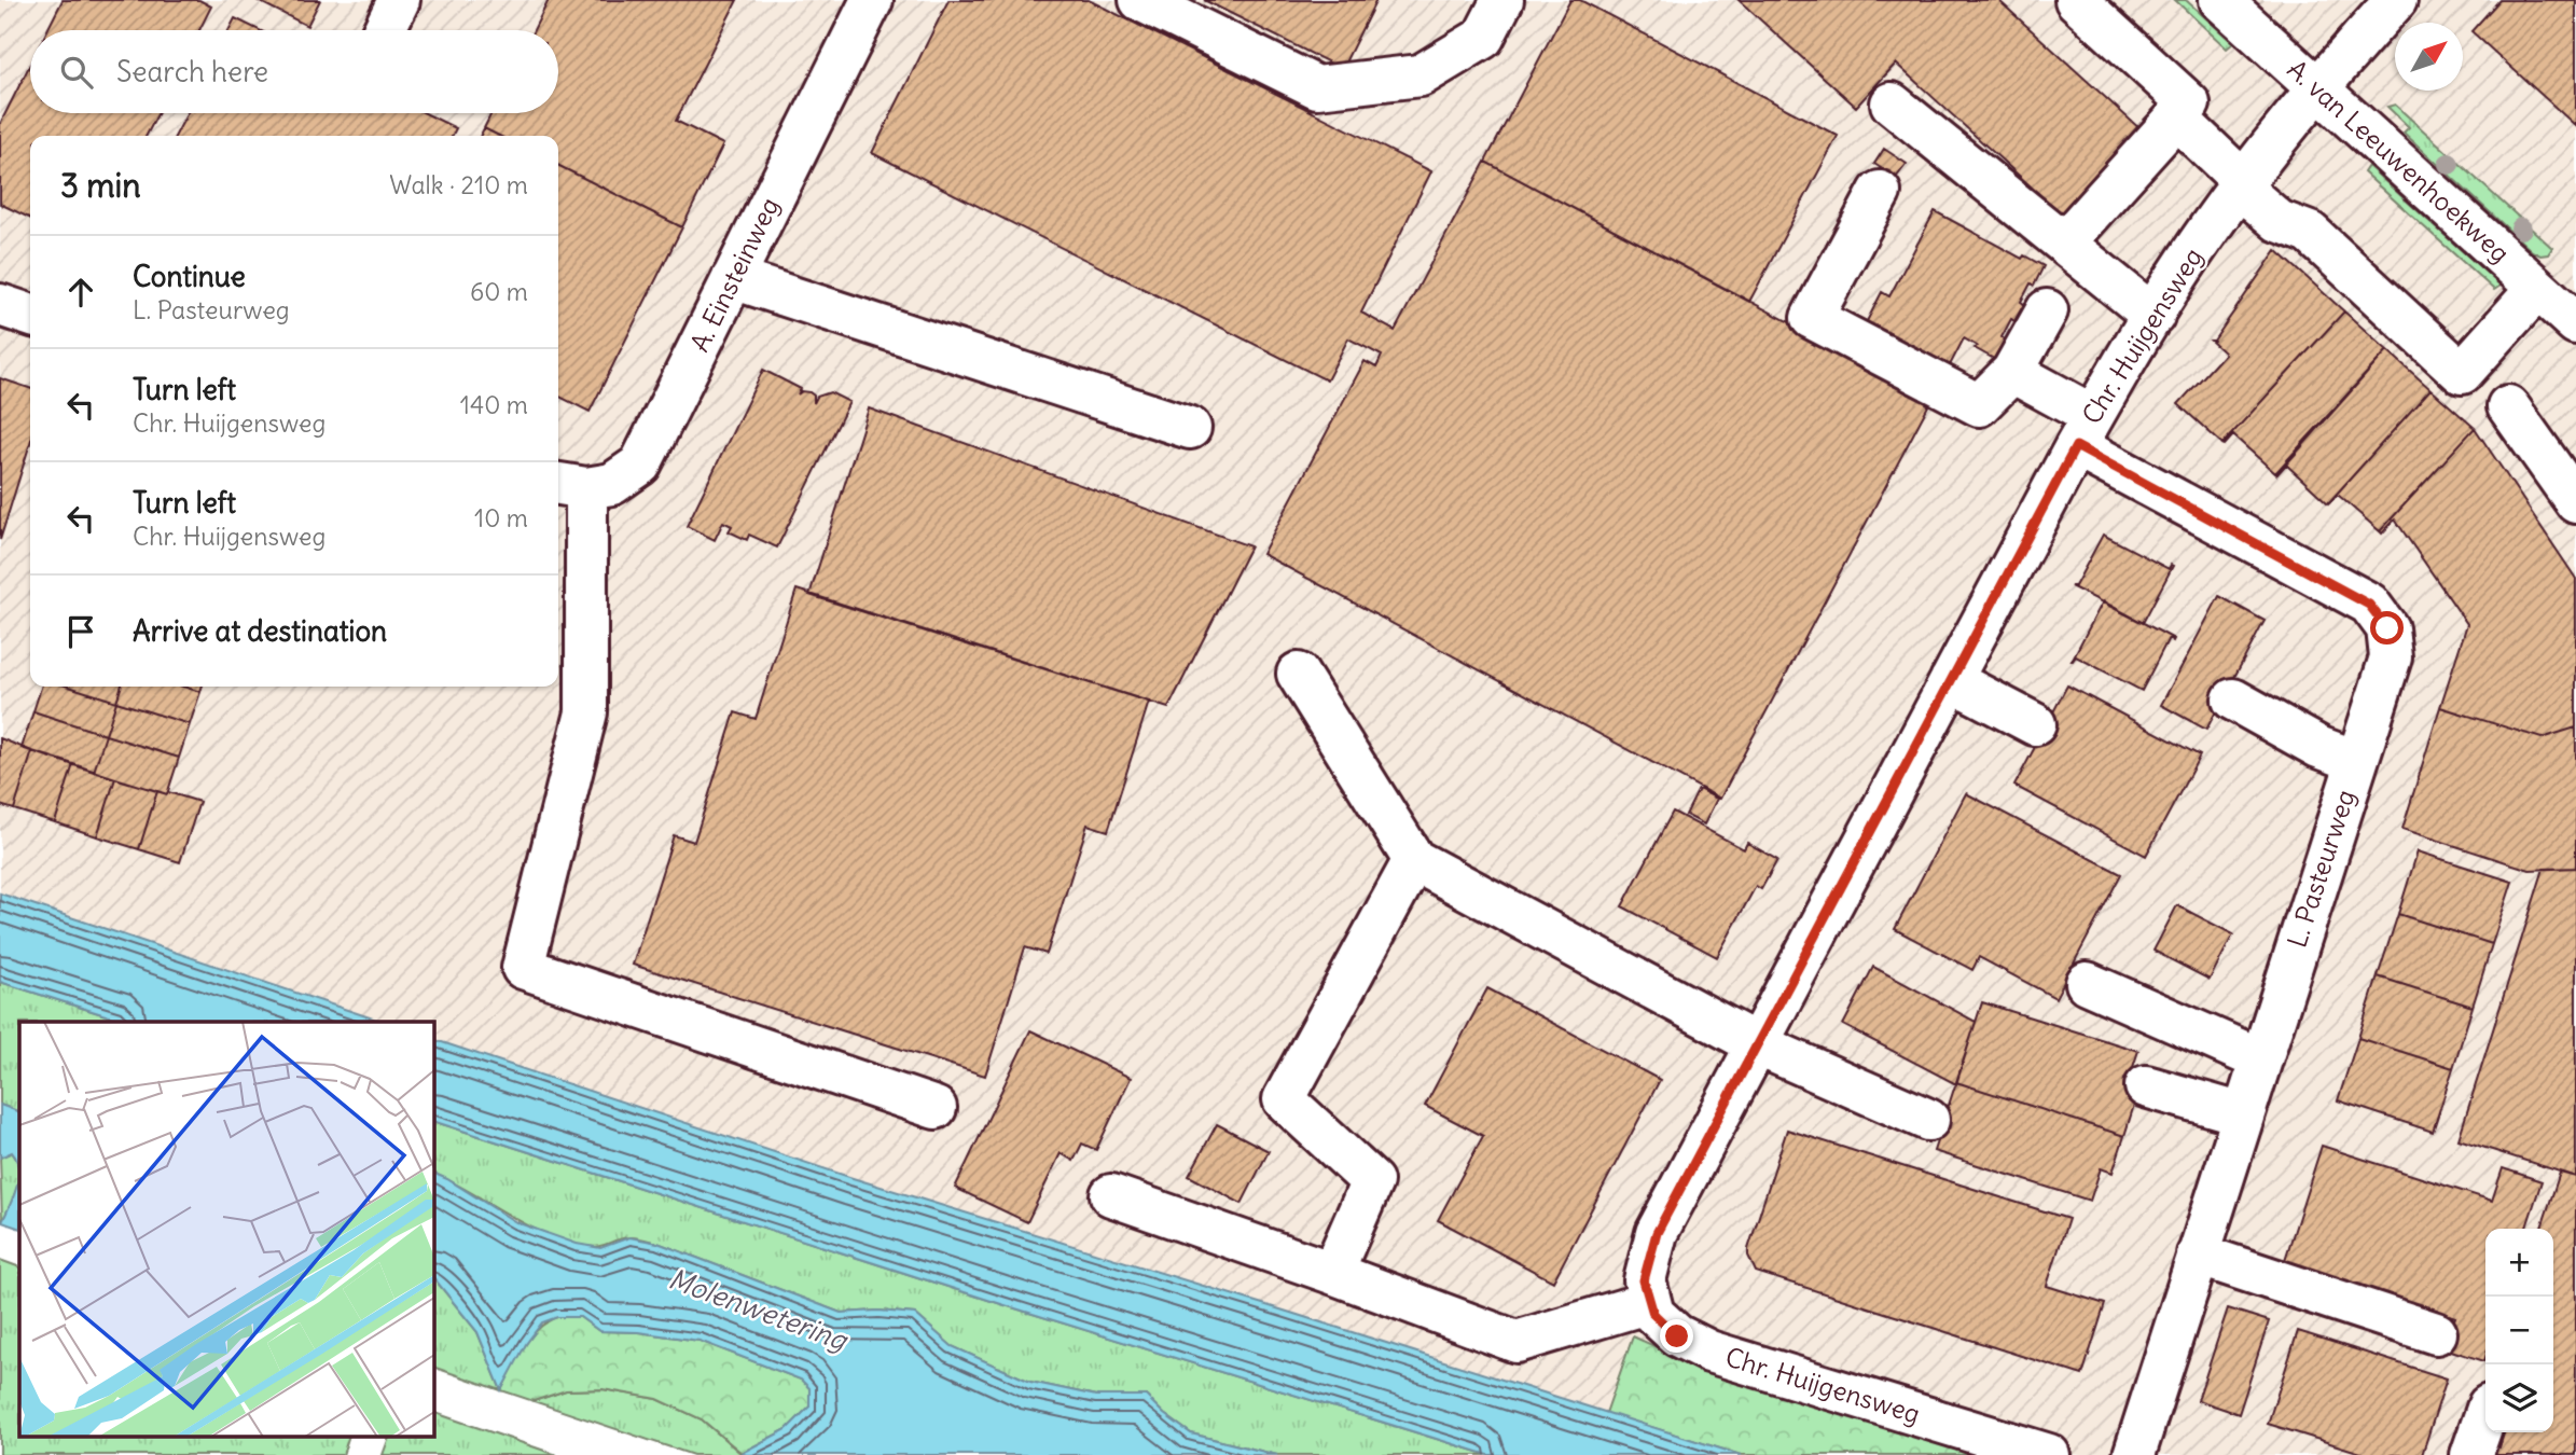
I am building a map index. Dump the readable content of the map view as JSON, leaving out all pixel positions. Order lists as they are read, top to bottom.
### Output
{
  "streets": {
    "street": [
      "A. van Leeuwenhoekweg",
      "A. Einsteinweg",
      "Chr. Huijgensweg",
      "L. Pasteurweg"
    ]
  },
  "crossings": [
    ["A. van Leeuwenhoekweg", "Chr. Huijgensweg"],
    ["Chr. Huijgensweg", "L. Pasteurweg"]
  ],
  "water": ["Molenwetering"],
  "north": "top right",
  "page": {
    "search": "Search here",
    "heading": ["3 min", "Walk · 210 m"],
    "list": [
      ["Continue", "L. Pasteurweg", "60 m"],
      ["Turn left", "Chr. Huijgensweg", "140 m"],
      ["Turn left", "Chr. Huijgensweg", "10 m"],
      "Arrive at destination"
    ],
    "map_buttons": ["+", "−"]
  }
}
